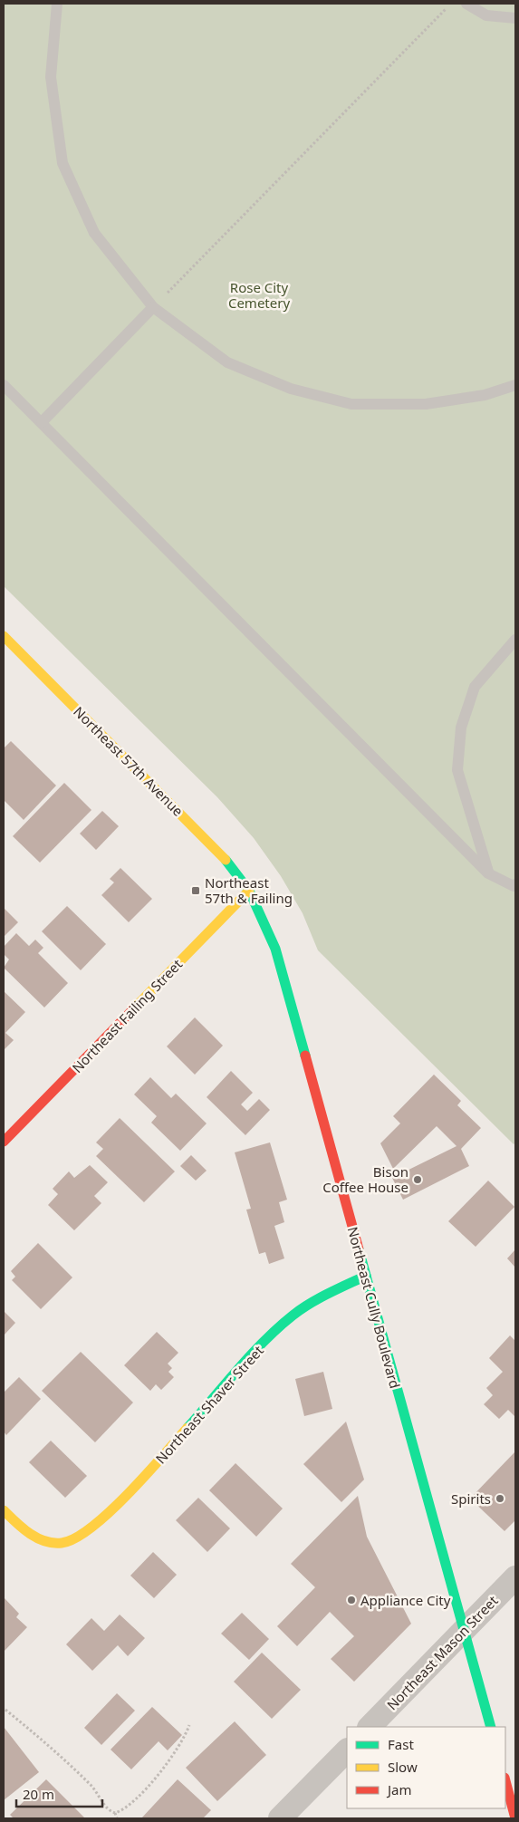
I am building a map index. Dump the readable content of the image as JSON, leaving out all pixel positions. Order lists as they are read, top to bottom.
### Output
{
  "streets": {
    "main road": [
      "Northeast 57th Avenue",
      "Northeast Failing Street",
      "Northeast Cully Boulevard",
      "Northeast Shaver Street"
    ],
    "street": ["Northeast Mason Street"]
  },
  "crossings": [
    ["Northeast 57th Avenue", "Northeast Failing Street"],
    ["Northeast 57th Avenue", "Northeast Cully Boulevard"],
    ["Northeast Failing Street", "Northeast Cully Boulevard"],
    ["Northeast Cully Boulevard", "Northeast Shaver Street"],
    ["Northeast Cully Boulevard", "Northeast Mason Street"]
  ],
  "parks": ["Rose City Cemetery"],
  "places": {
    "transit": ["Northeast 57th & Failing"],
    "other": ["Bison Coffee House", "Spirits", "Appliance City"]
  },
  "legend": ["Fast", "Slow", "Jam"],
  "scale_bar": "20 m"
}
